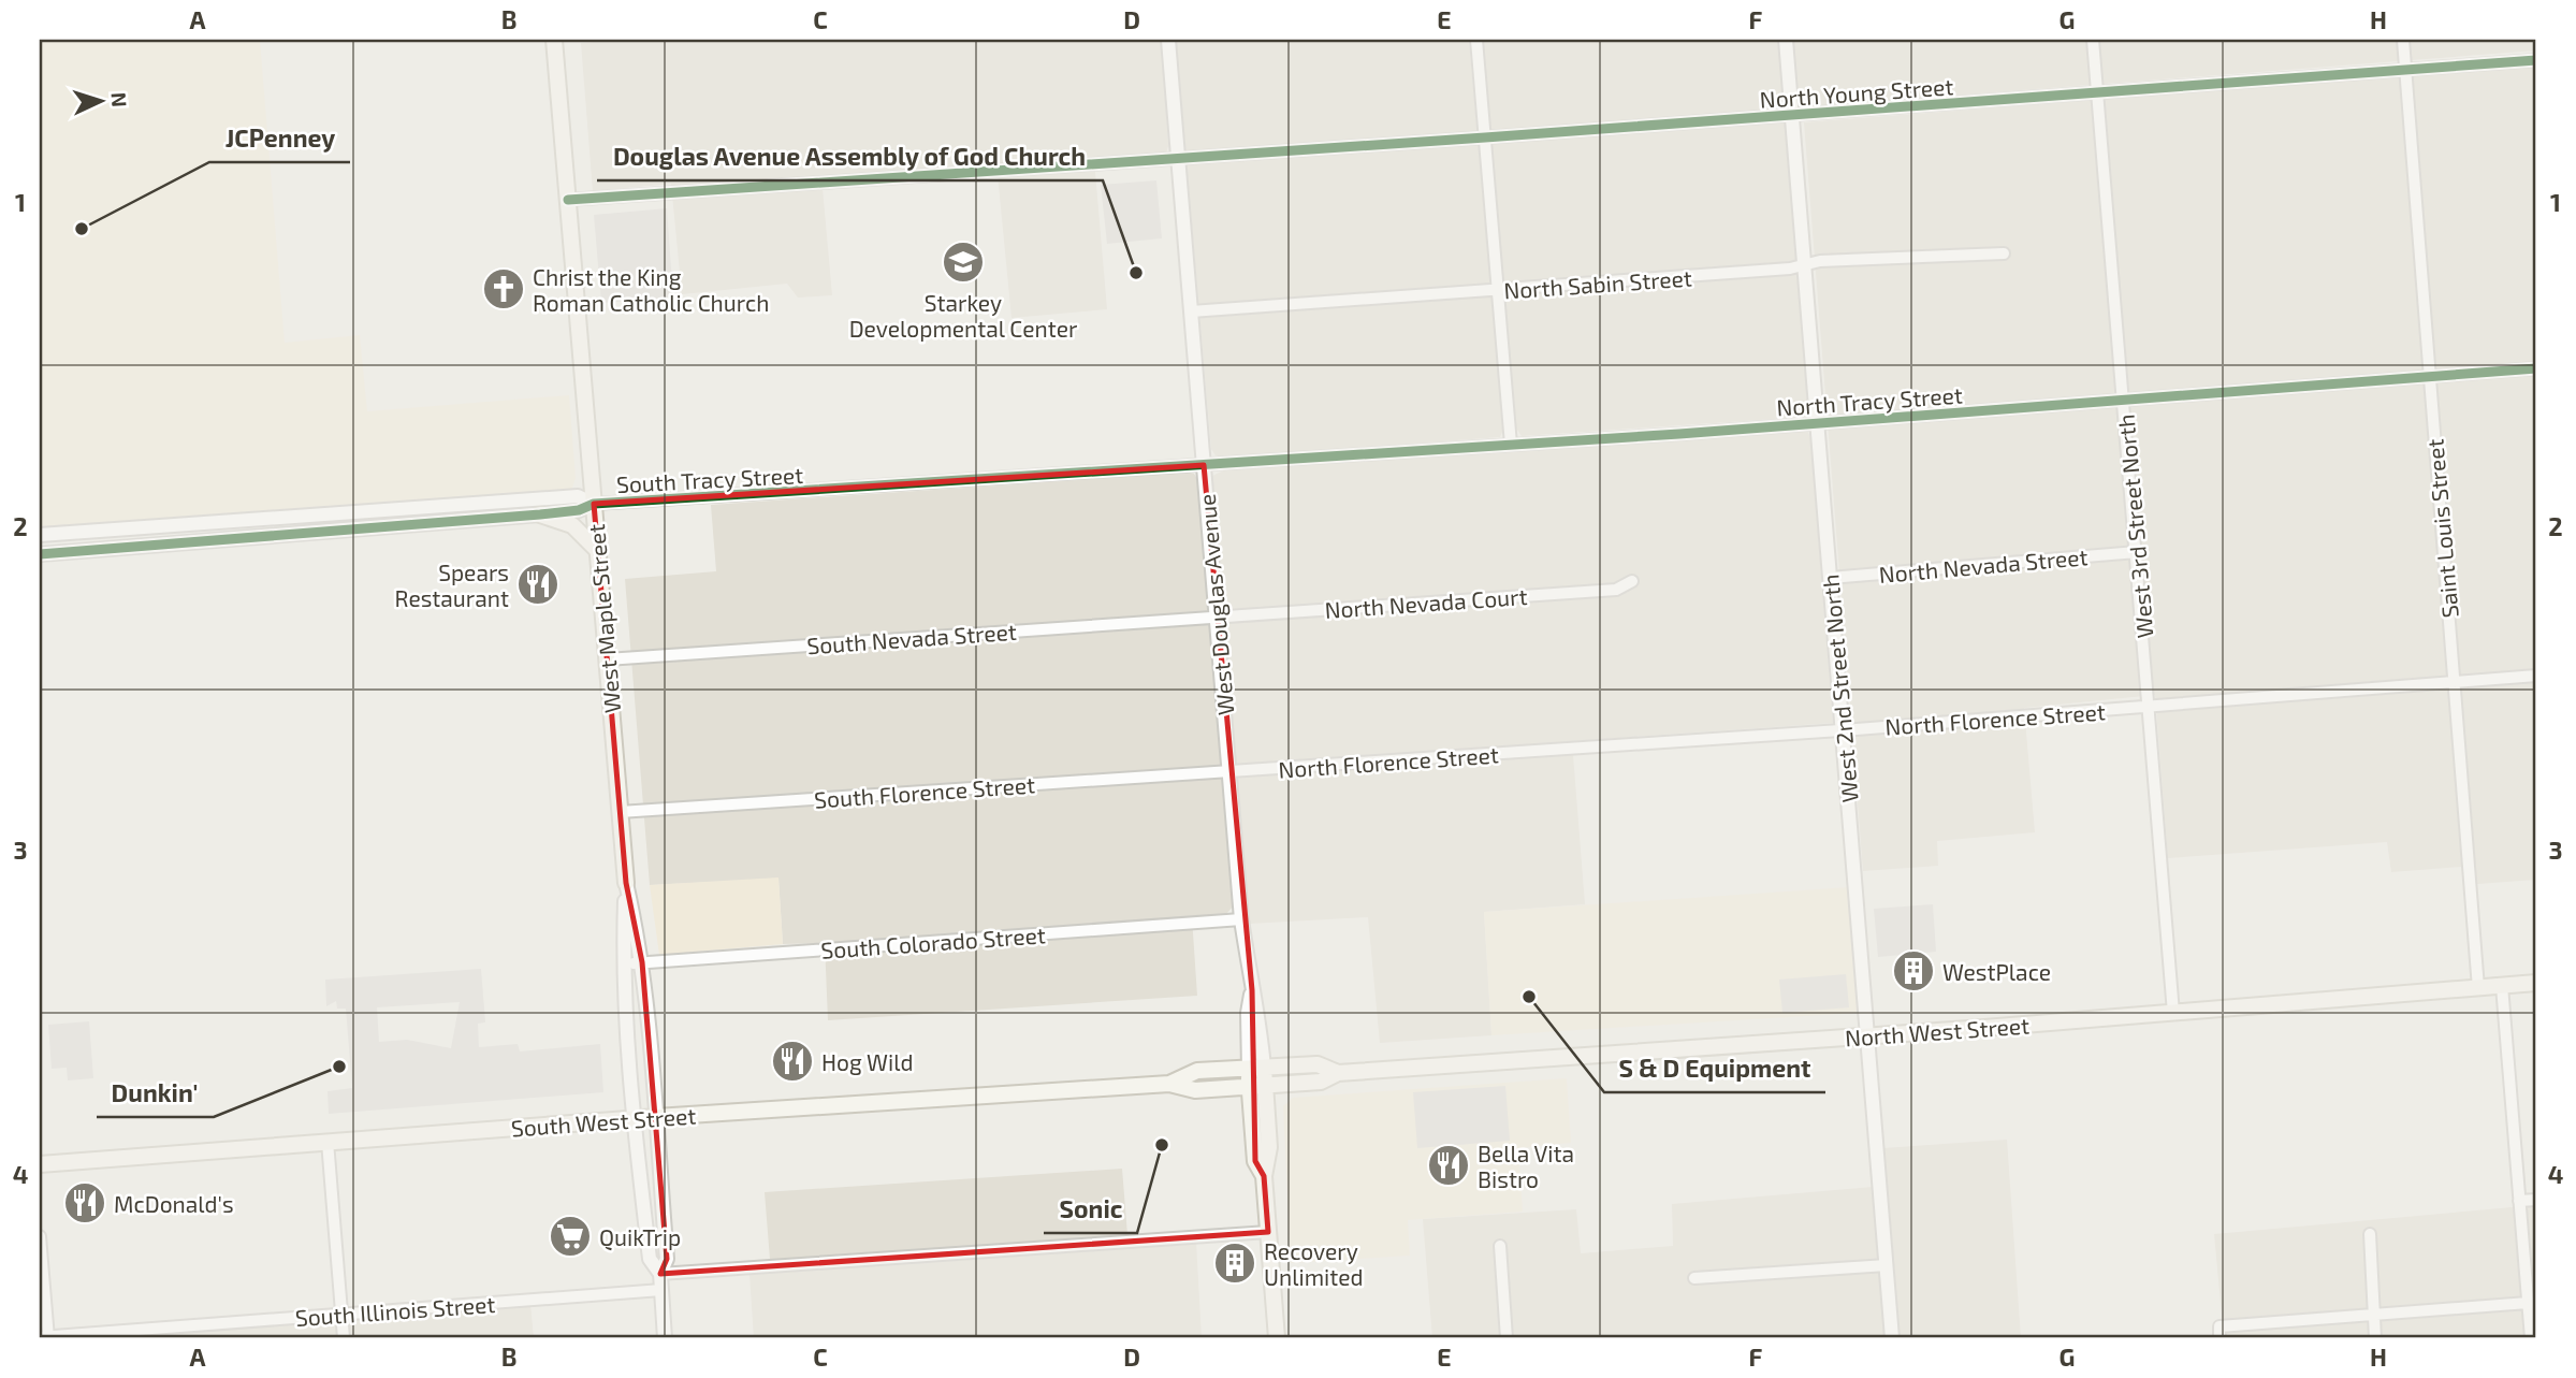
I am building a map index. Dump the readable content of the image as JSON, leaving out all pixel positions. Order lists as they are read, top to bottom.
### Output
{
  "streets": {
    "main road": [
      "West Douglas Avenue",
      "West Maple Street",
      "North West Street",
      "South West Street"
    ],
    "street": [
      "North Young Street",
      "North Sabin Street",
      "North Tracy Street",
      "South Tracy Street",
      "West 3rd Street North",
      "Saint Louis Street",
      "North Nevada Street",
      "North Nevada Court",
      "South Nevada Street",
      "West 2nd Street North",
      "North Florence Street",
      "South Florence Street",
      "South Colorado Street",
      "South Illinois Street"
    ]
  },
  "crossings": [
    ["North Young Street", "West 3rd Street North"],
    ["North Young Street", "Saint Louis Street"],
    ["North Young Street", "West Douglas Avenue"],
    ["North Young Street", "West Maple Street"],
    ["North Young Street", "West 2nd Street North"],
    ["North Sabin Street", "West Douglas Avenue"],
    ["North Sabin Street", "West 2nd Street North"],
    ["North Tracy Street", "South Tracy Street"],
    ["North Tracy Street", "West 3rd Street North"],
    ["North Tracy Street", "Saint Louis Street"],
    ["North Tracy Street", "West Douglas Avenue"],
    ["North Tracy Street", "West 2nd Street North"],
    ["South Tracy Street", "West Douglas Avenue"],
    ["South Tracy Street", "West Maple Street"],
    ["West 3rd Street North", "North Nevada Street"],
    ["West 3rd Street North", "North Florence Street"],
    ["West 3rd Street North", "North West Street"],
    ["Saint Louis Street", "North Florence Street"],
    ["Saint Louis Street", "North West Street"],
    ["North Nevada Street", "West 2nd Street North"],
    ["North Nevada Court", "West Douglas Avenue"],
    ["North Nevada Court", "South Nevada Street"],
    ["West Douglas Avenue", "South Nevada Street"],
    ["West Douglas Avenue", "North Florence Street"],
    ["West Douglas Avenue", "South Florence Street"],
    ["West Douglas Avenue", "South Colorado Street"],
    ["West Douglas Avenue", "North West Street"],
    ["West Douglas Avenue", "South West Street"],
    ["West Maple Street", "South Nevada Street"],
    ["West Maple Street", "South Florence Street"],
    ["West Maple Street", "South Colorado Street"],
    ["West Maple Street", "South West Street"],
    ["West Maple Street", "South Illinois Street"],
    ["West 2nd Street North", "North Florence Street"],
    ["West 2nd Street North", "North West Street"],
    ["North Florence Street", "South Florence Street"],
    ["North West Street", "South West Street"]
  ],
  "places": {
    "other": [
      "JCPenney",
      "Douglas Avenue Assembly of God Church",
      "S & D Equipment",
      "Dunkin'",
      "Sonic"
    ],
    "school or university": ["Starkey Developmental Center"],
    "church": ["Christ the King Roman Catholic Church"],
    "restaurant": [
      "Spears Restaurant",
      "Hog Wild",
      "Bella Vita Bistro",
      "McDonald's"
    ],
    "building": ["WestPlace", "Recovery Unlimited"],
    "supermarket": ["QuikTrip"]
  },
  "north": "right",
  "grid": {
    "columns": [
      "A",
      "B",
      "C",
      "D",
      "E",
      "F",
      "G",
      "H"
    ],
    "rows": [
      "1",
      "2",
      "3",
      "4"
    ]
  }
}
